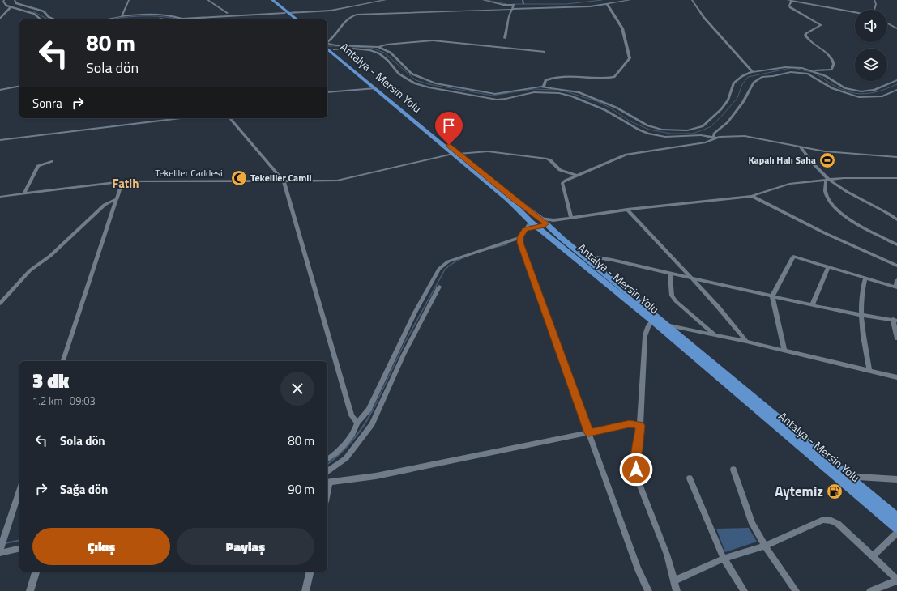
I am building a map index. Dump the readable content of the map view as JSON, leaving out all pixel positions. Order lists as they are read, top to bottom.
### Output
{
  "streets": {
    "highway": ["Antalya - Mersin Yolu"],
    "street": ["Tekeliler Caddesi"]
  },
  "crossings": [
    ["Antalya - Mersin Yolu", "Tekeliler Caddesi"]
  ],
  "districts": ["Fatih"],
  "places": {
    "sports": ["Kapalı Halı Saha"],
    "mosque": ["Tekeliler Camii"],
    "fuel station": ["Aytemiz"]
  },
  "page": {
    "turn": ["80 m", "Sola dön"],
    "then": "Sonra",
    "heading": ["3 dk", "1.2 km · 09:03"],
    "list": [
      {
        "name": "Sola dön",
        "value": "80 m"
      },
      {
        "name": "Sağa dön",
        "value": "90 m"
      }
    ],
    "buttons": ["Çıkış", "Paylaş"]
  }
}
